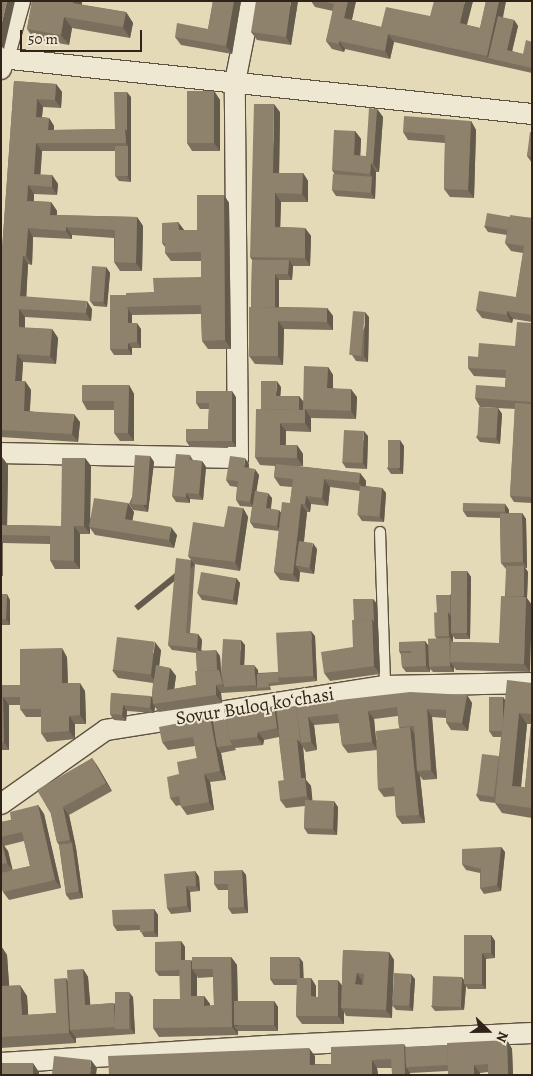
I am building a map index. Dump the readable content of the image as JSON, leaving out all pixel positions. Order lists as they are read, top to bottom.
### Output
{
  "streets": {
    "street": ["Sovur Buloq koʻchasi"]
  },
  "scale_bar": "50 m",
  "north": "right"
}
